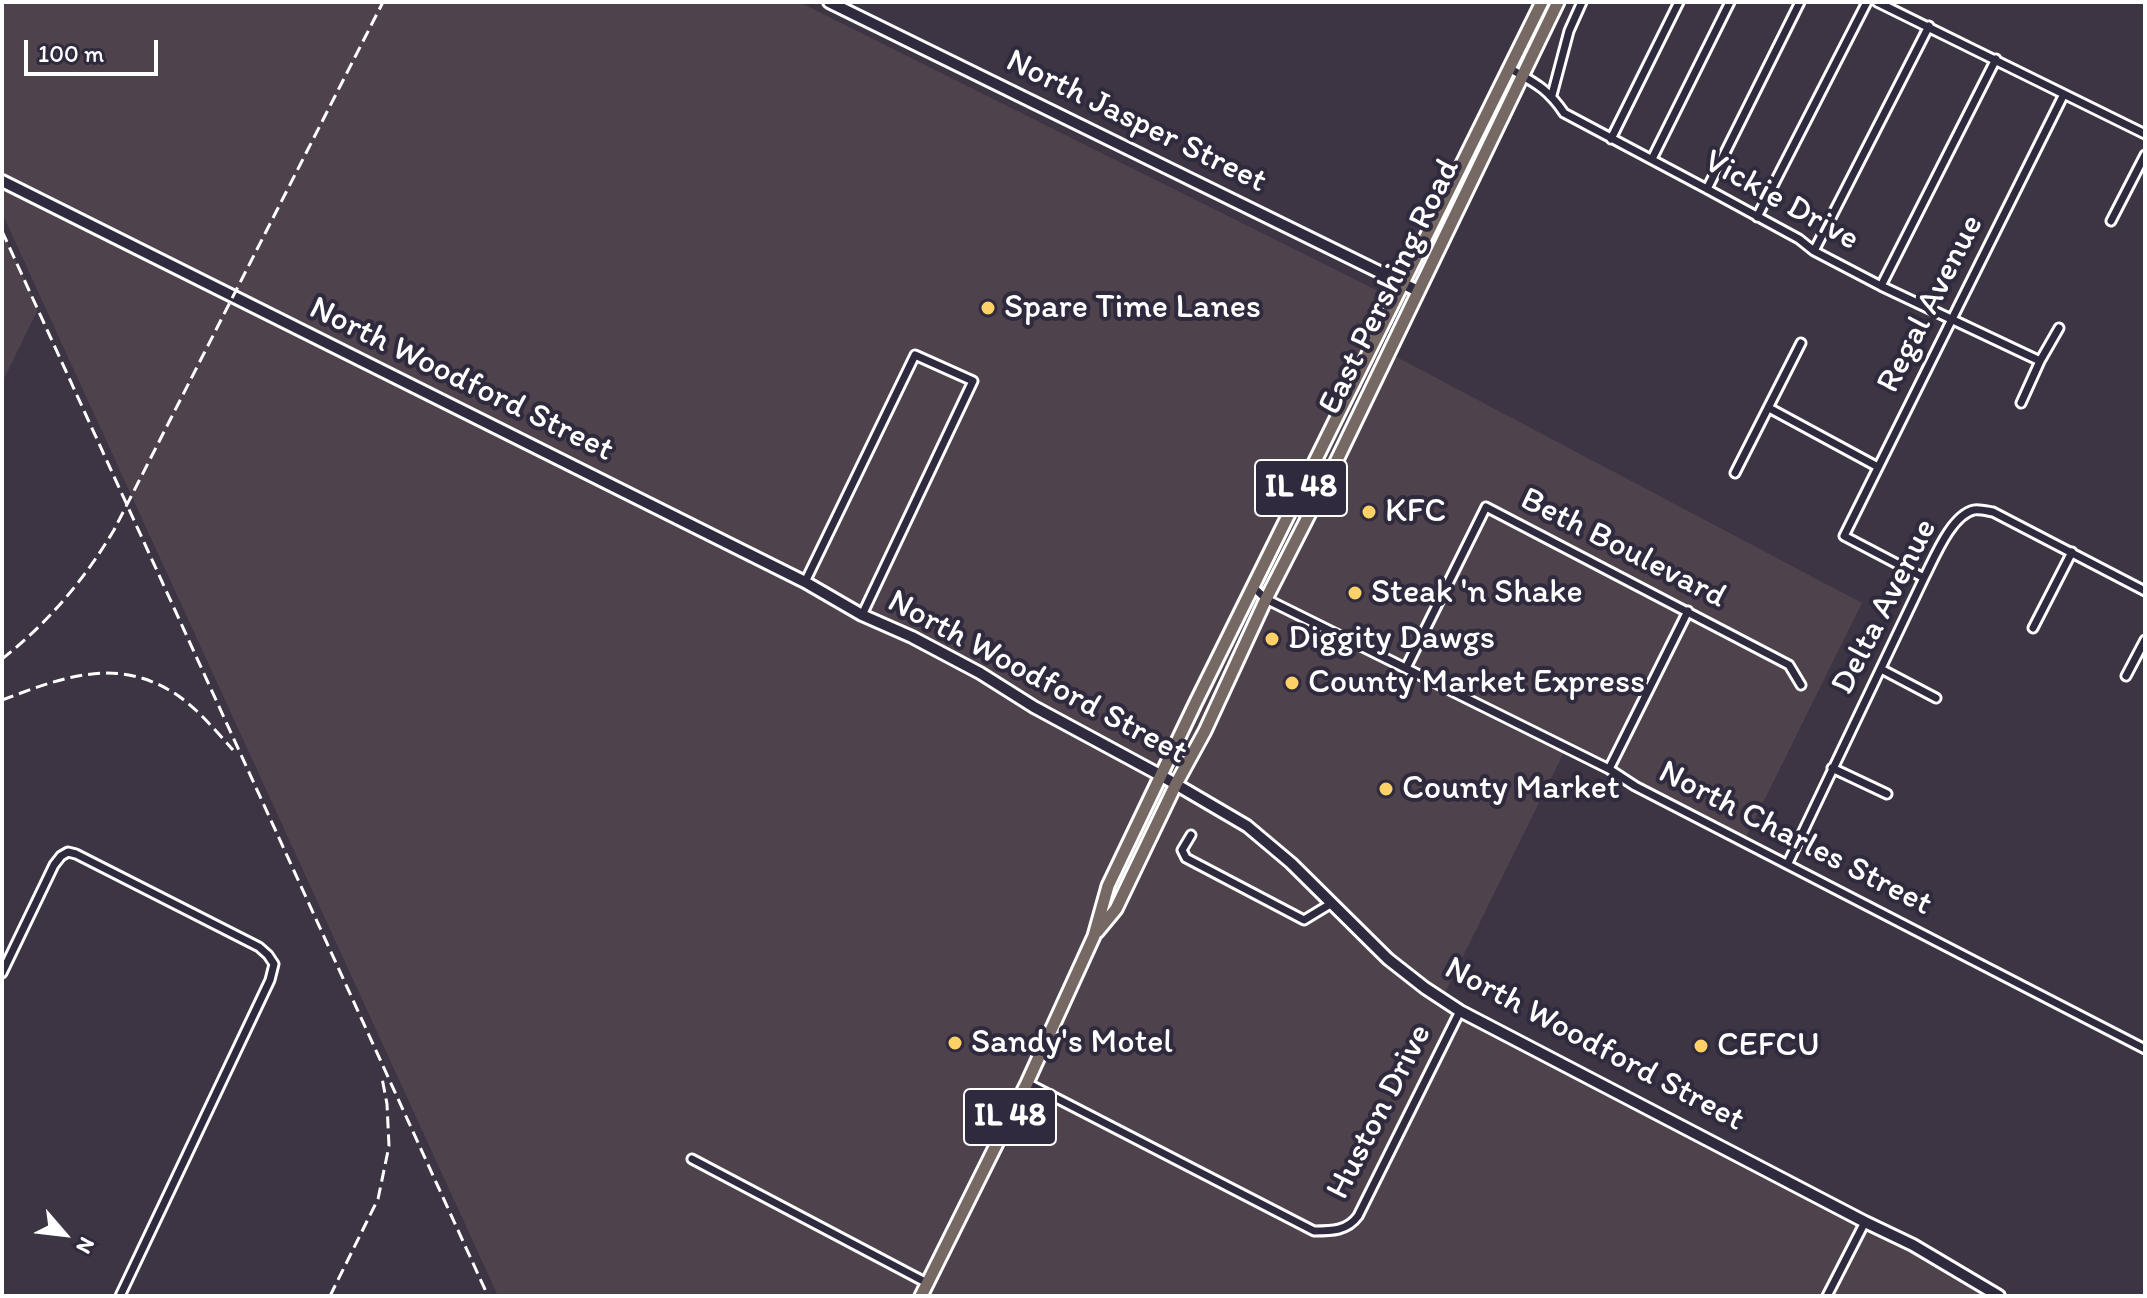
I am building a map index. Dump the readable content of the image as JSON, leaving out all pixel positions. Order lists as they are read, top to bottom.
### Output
{
  "streets": {
    "main road": ["East Pershing Road", "IL 48"],
    "street": [
      "North Jasper Street",
      "Vickie Drive",
      "Regal Avenue",
      "North Woodford Street",
      "Beth Boulevard",
      "Delta Avenue",
      "North Charles Street",
      "Huston Drive"
    ]
  },
  "crossings": [
    ["North Jasper Street", "East Pershing Road"],
    ["Vickie Drive", "East Pershing Road"],
    ["Vickie Drive", "Regal Avenue"],
    ["East Pershing Road", "North Woodford Street"],
    ["East Pershing Road", "North Charles Street"],
    ["East Pershing Road", "Huston Drive"],
    ["Regal Avenue", "Delta Avenue"],
    ["North Woodford Street", "Huston Drive"],
    ["Beth Boulevard", "North Charles Street"],
    ["Delta Avenue", "North Charles Street"]
  ],
  "places": [
    "Spare Time Lanes",
    "KFC",
    "Steak 'n Shake",
    "Diggity Dawgs",
    "County Market Express",
    "County Market",
    "Sandy's Motel",
    "CEFCU"
  ],
  "scale_bar": "100 m",
  "north": "bottom right"
}
